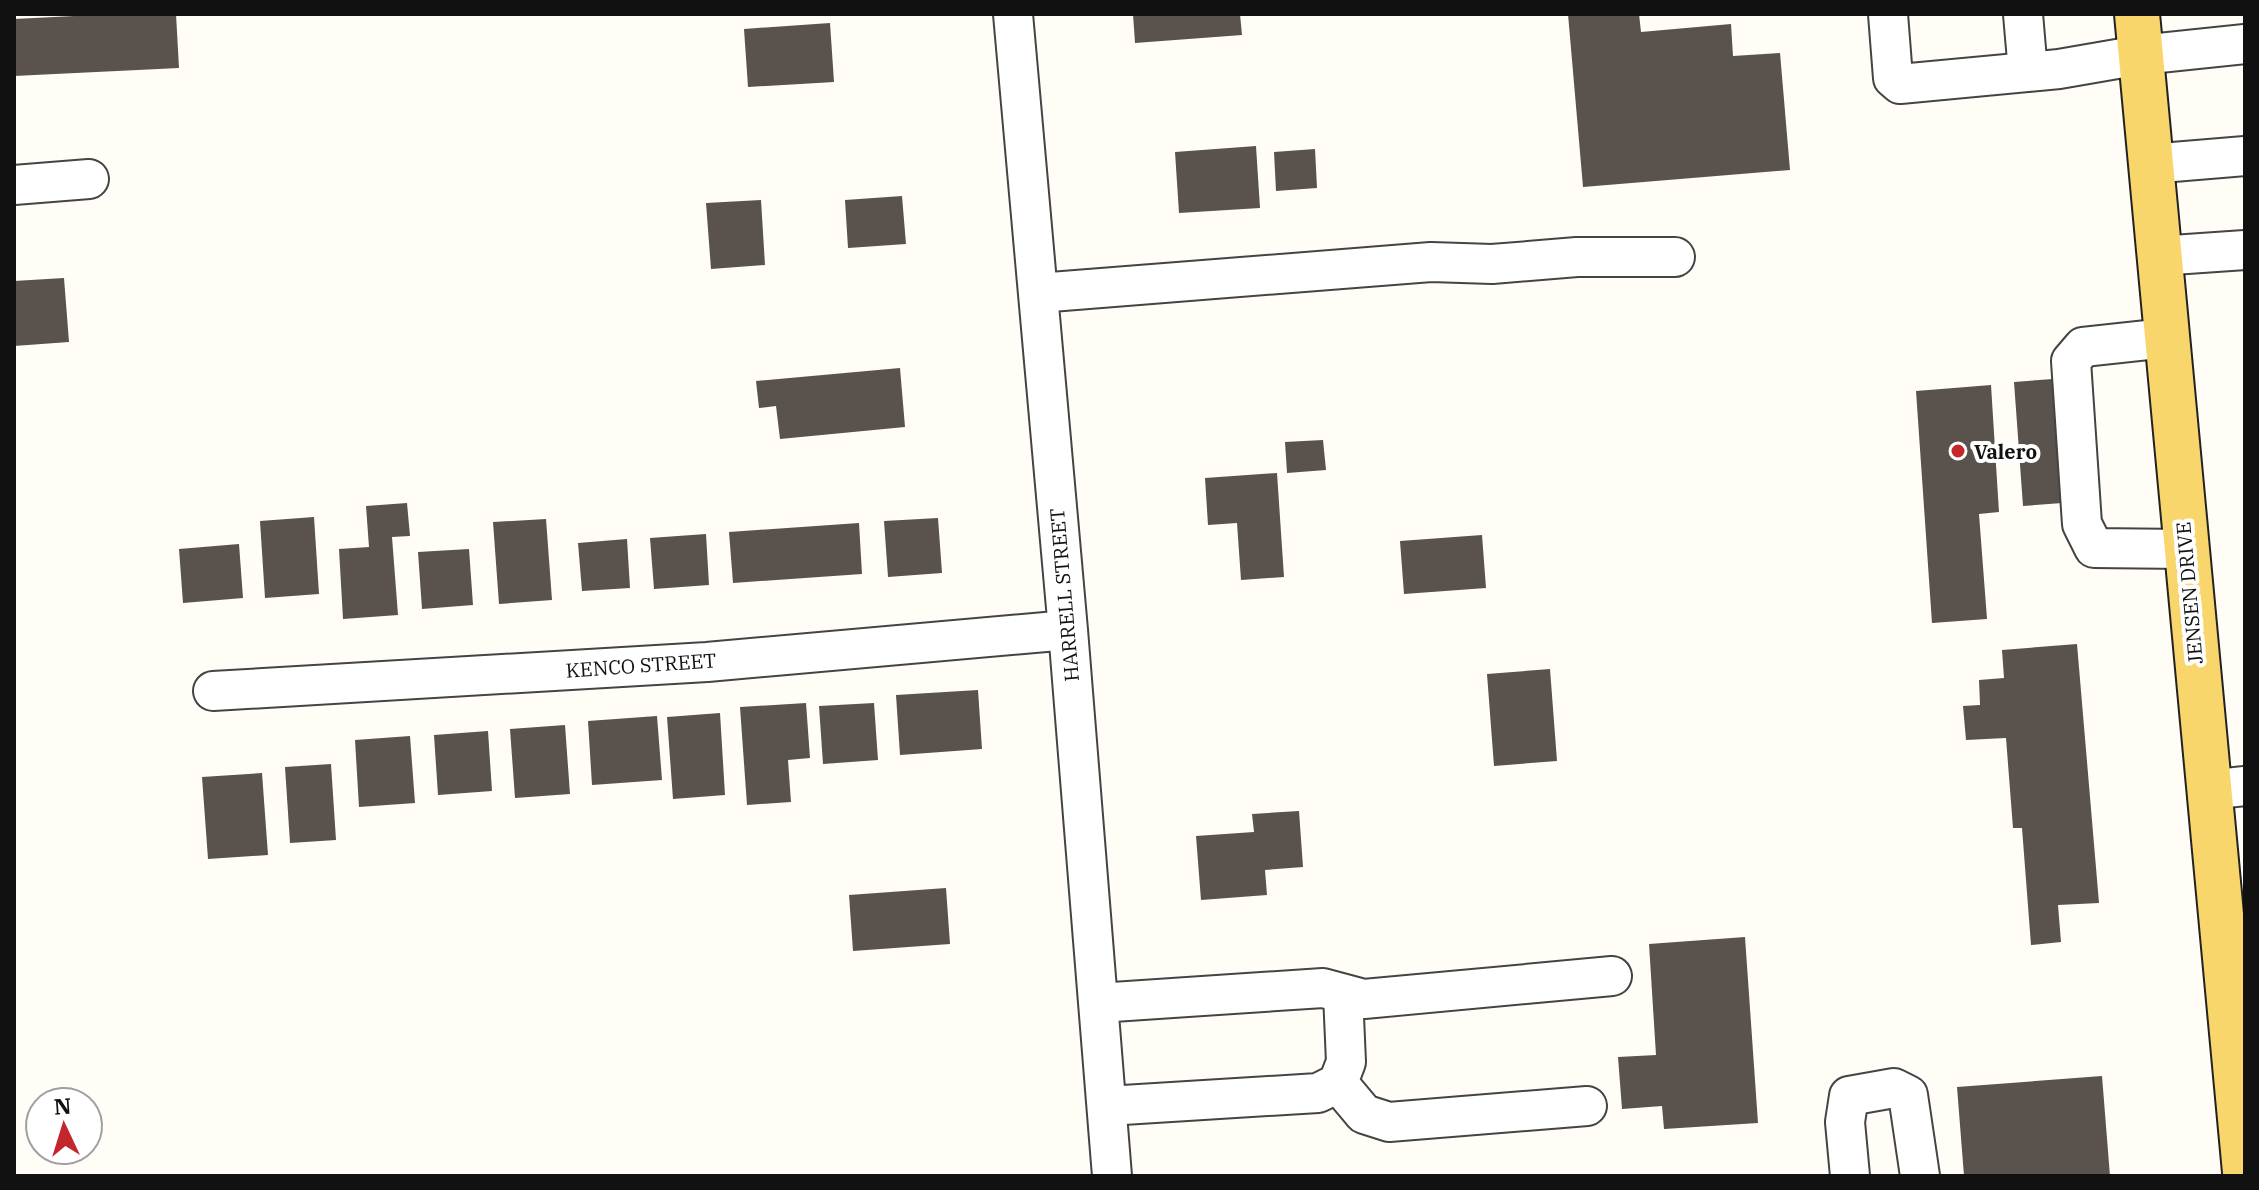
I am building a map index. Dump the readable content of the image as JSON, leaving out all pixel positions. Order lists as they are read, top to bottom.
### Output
{
  "streets": {
    "main road": ["JENSEN DRIVE"],
    "street": ["HARRELL STREET", "KENCO STREET"]
  },
  "crossings": [
    ["HARRELL STREET", "KENCO STREET"]
  ],
  "places": ["Valero"],
  "north": "top"
}
